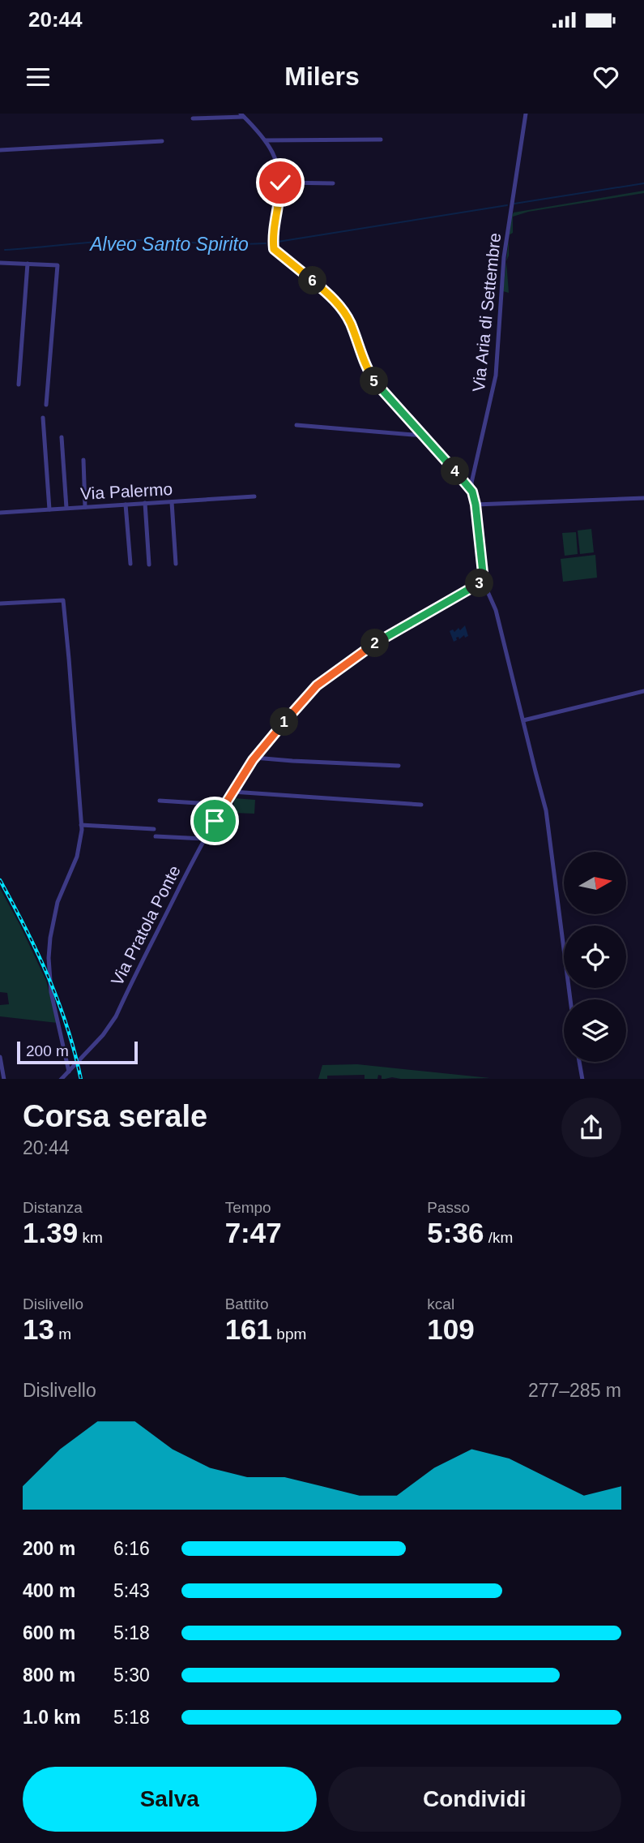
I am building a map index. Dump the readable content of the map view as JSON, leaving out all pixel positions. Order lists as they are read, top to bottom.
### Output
{
  "streets": {
    "street": ["Via Aria di Settembre", "Via Palermo", "Via Pratola Ponte"]
  },
  "crossings": [
    ["Via Aria di Settembre", "Via Pratola Ponte"]
  ],
  "water": ["Alveo Santo Spirito"],
  "scale_bar": "200 m",
  "north": "right",
  "page": {
    "status": "20:44",
    "header": "Milers",
    "pins": [
      "6",
      "5",
      "4",
      "3",
      "2",
      "1"
    ],
    "scale": "200 m",
    "heading": ["Corsa serale", "20:44"],
    "stats": [
      ["Distanza", "1.39 km"],
      ["Tempo", "7:47"],
      ["Passo", "5:36 /km"],
      ["Dislivello", "13 m"],
      ["Battito", "161 bpm"],
      ["kcal", "109"]
    ],
    "chart": ["Dislivello", "277–285 m"],
    "list": [
      {
        "name": "200 m",
        "note": "6:16"
      },
      {
        "name": "400 m",
        "note": "5:43"
      },
      {
        "name": "600 m",
        "note": "5:18"
      },
      {
        "name": "800 m",
        "note": "5:30"
      },
      {
        "name": "1.0 km",
        "note": "5:18"
      }
    ],
    "buttons": ["Salva", "Condividi"]
  }
}
